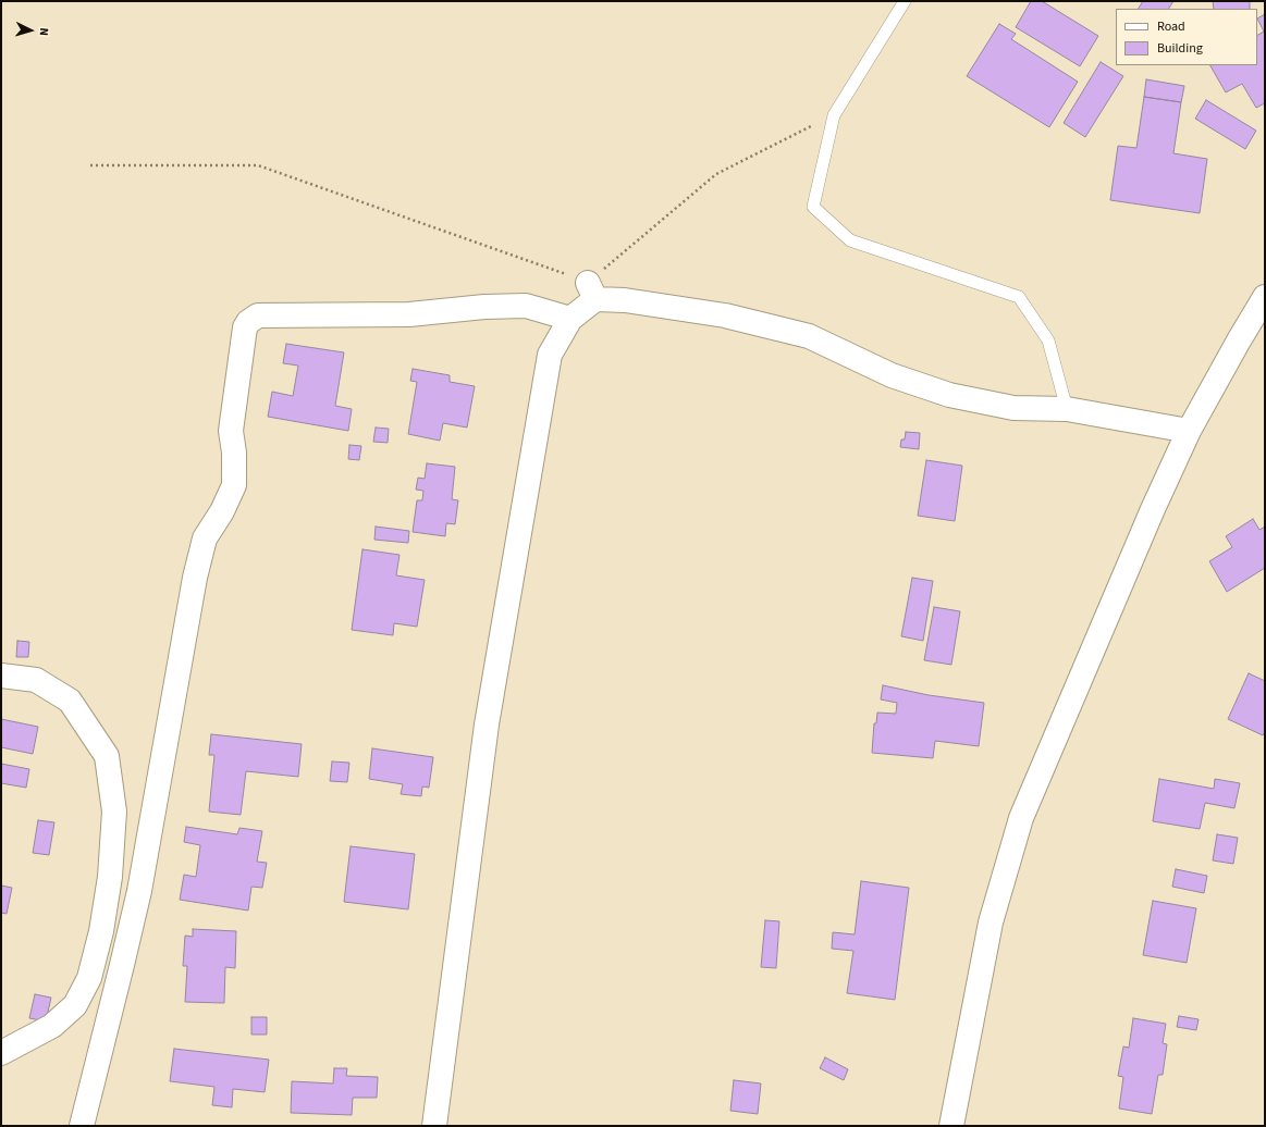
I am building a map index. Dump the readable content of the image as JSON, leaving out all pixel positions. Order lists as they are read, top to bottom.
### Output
{
  "legend": ["Road", "Building"],
  "north": "right"
}
